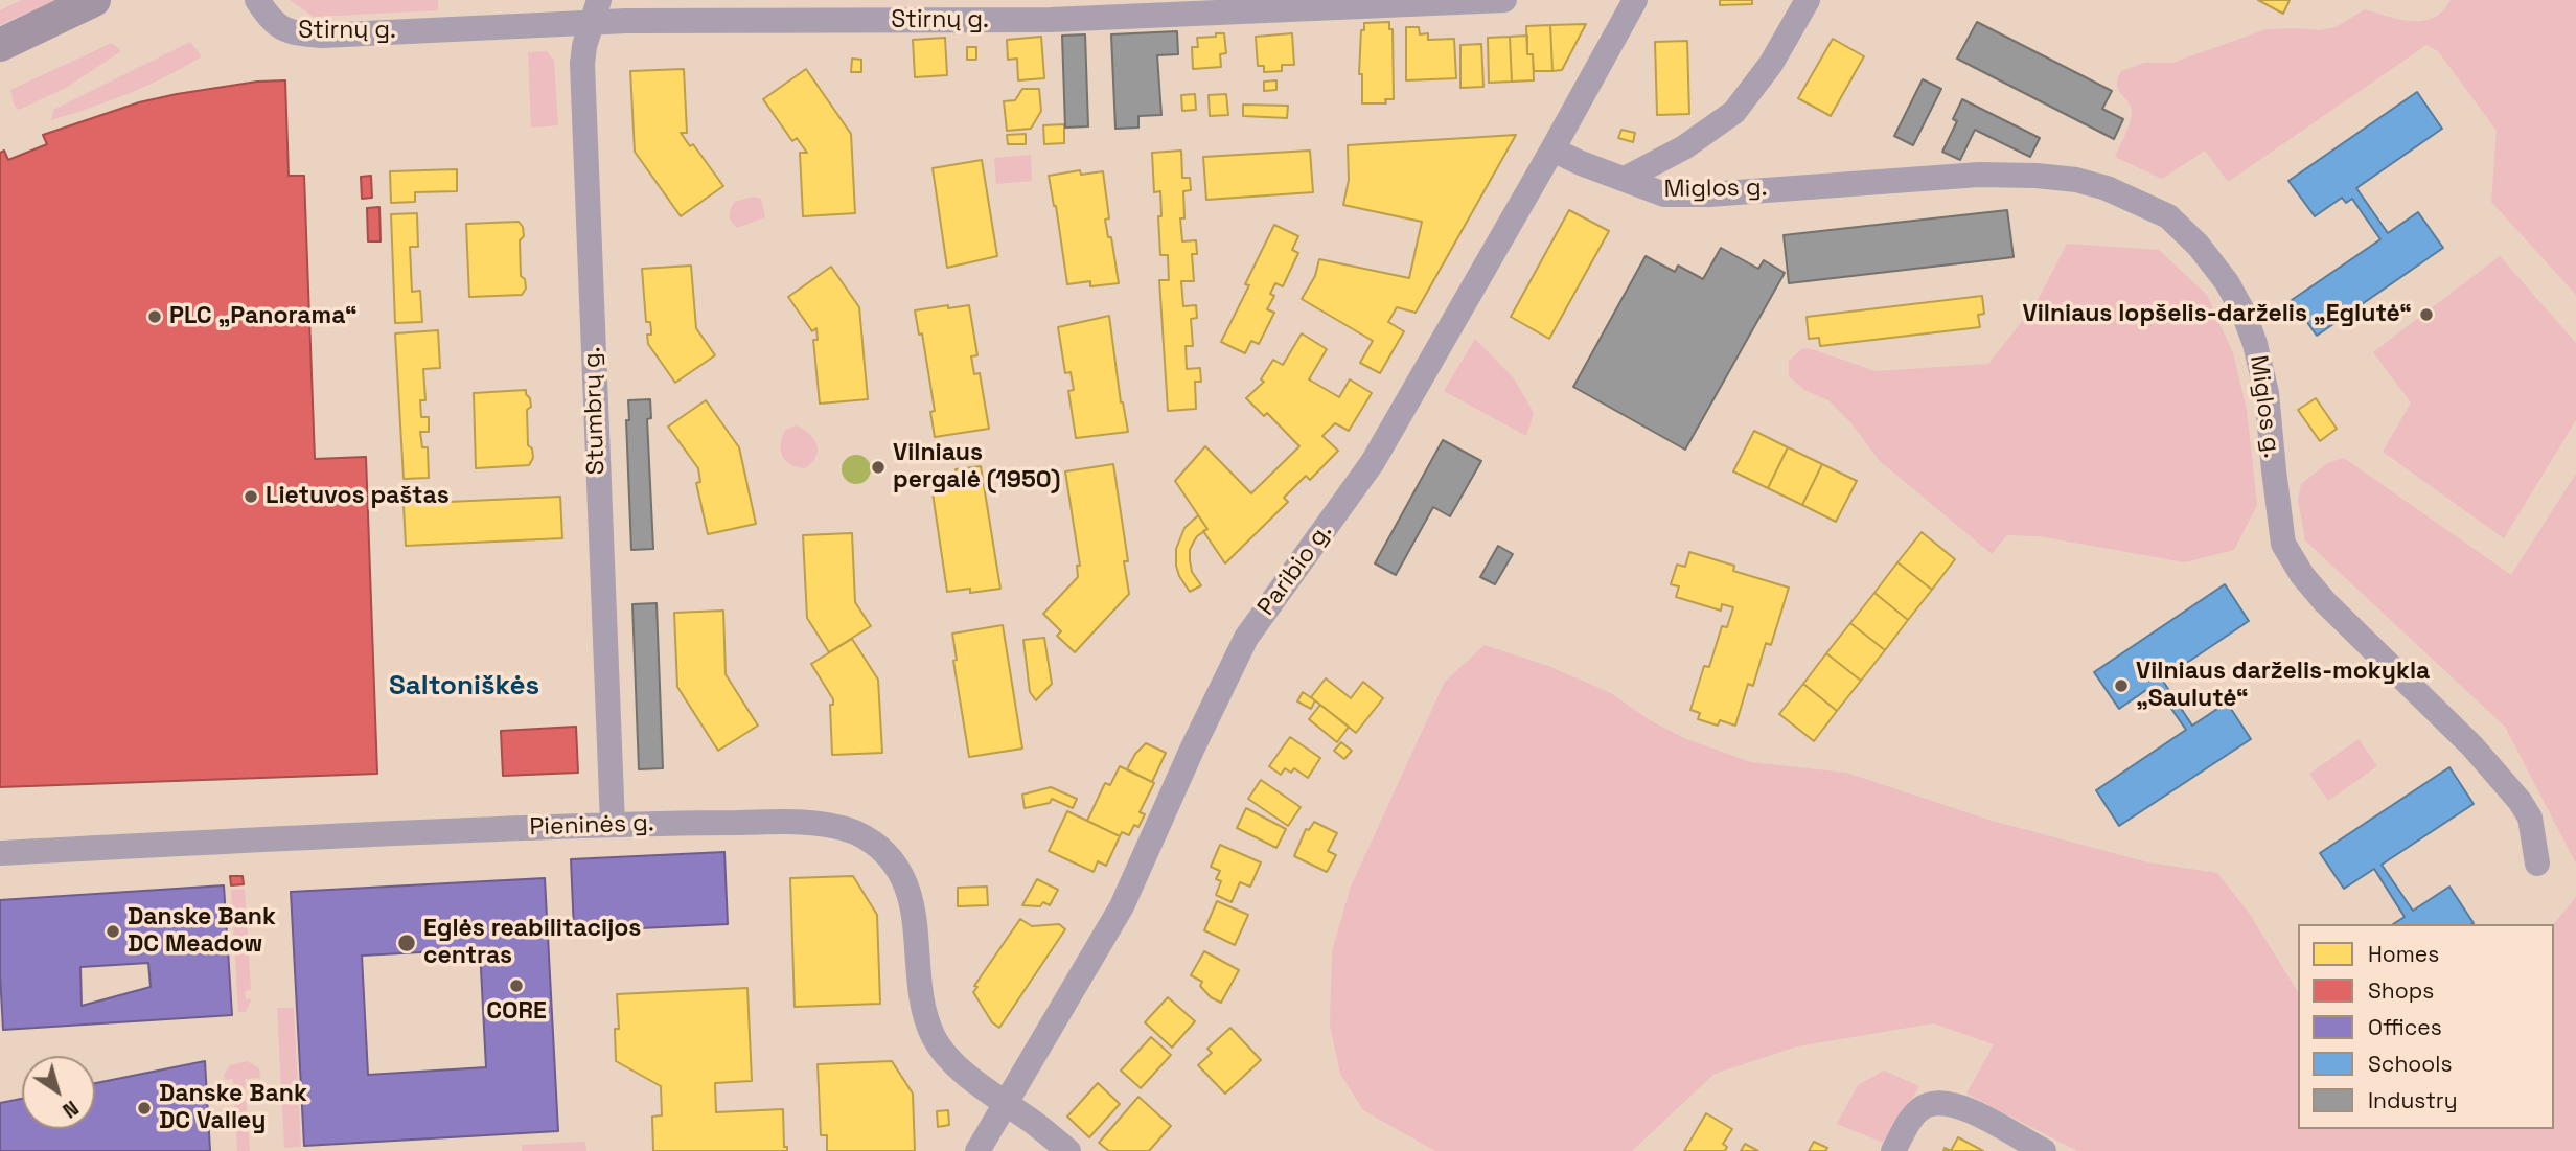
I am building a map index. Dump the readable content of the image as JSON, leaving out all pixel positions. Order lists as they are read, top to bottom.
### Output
{
  "streets": {
    "street": [
      "Stirnų g.",
      "Miglos g.",
      "Stumbrų g.",
      "Paribio g.",
      "Pieninės g."
    ]
  },
  "crossings": [
    ["Stirnų g.", "Stumbrų g."],
    ["Miglos g.", "Paribio g."],
    ["Stumbrų g.", "Pieninės g."],
    ["Paribio g.", "Pieninės g."]
  ],
  "districts": ["Saltoniškės"],
  "places": [
    "Vilniaus lopšelis-darželis „Eglutė“",
    "PLC „Panorama“",
    "Vilniaus pergalė (1950)",
    "Lietuvos paštas",
    "Vilniaus darželis-mokykla „Saulutė“",
    "Danske Bank DC Meadow",
    "Eglės reabilitacijos centras",
    "CORE",
    "Danske Bank DC Valley"
  ],
  "legend": [
    "Homes",
    "Shops",
    "Offices",
    "Schools",
    "Industry"
  ],
  "north": "bottom right"
}
